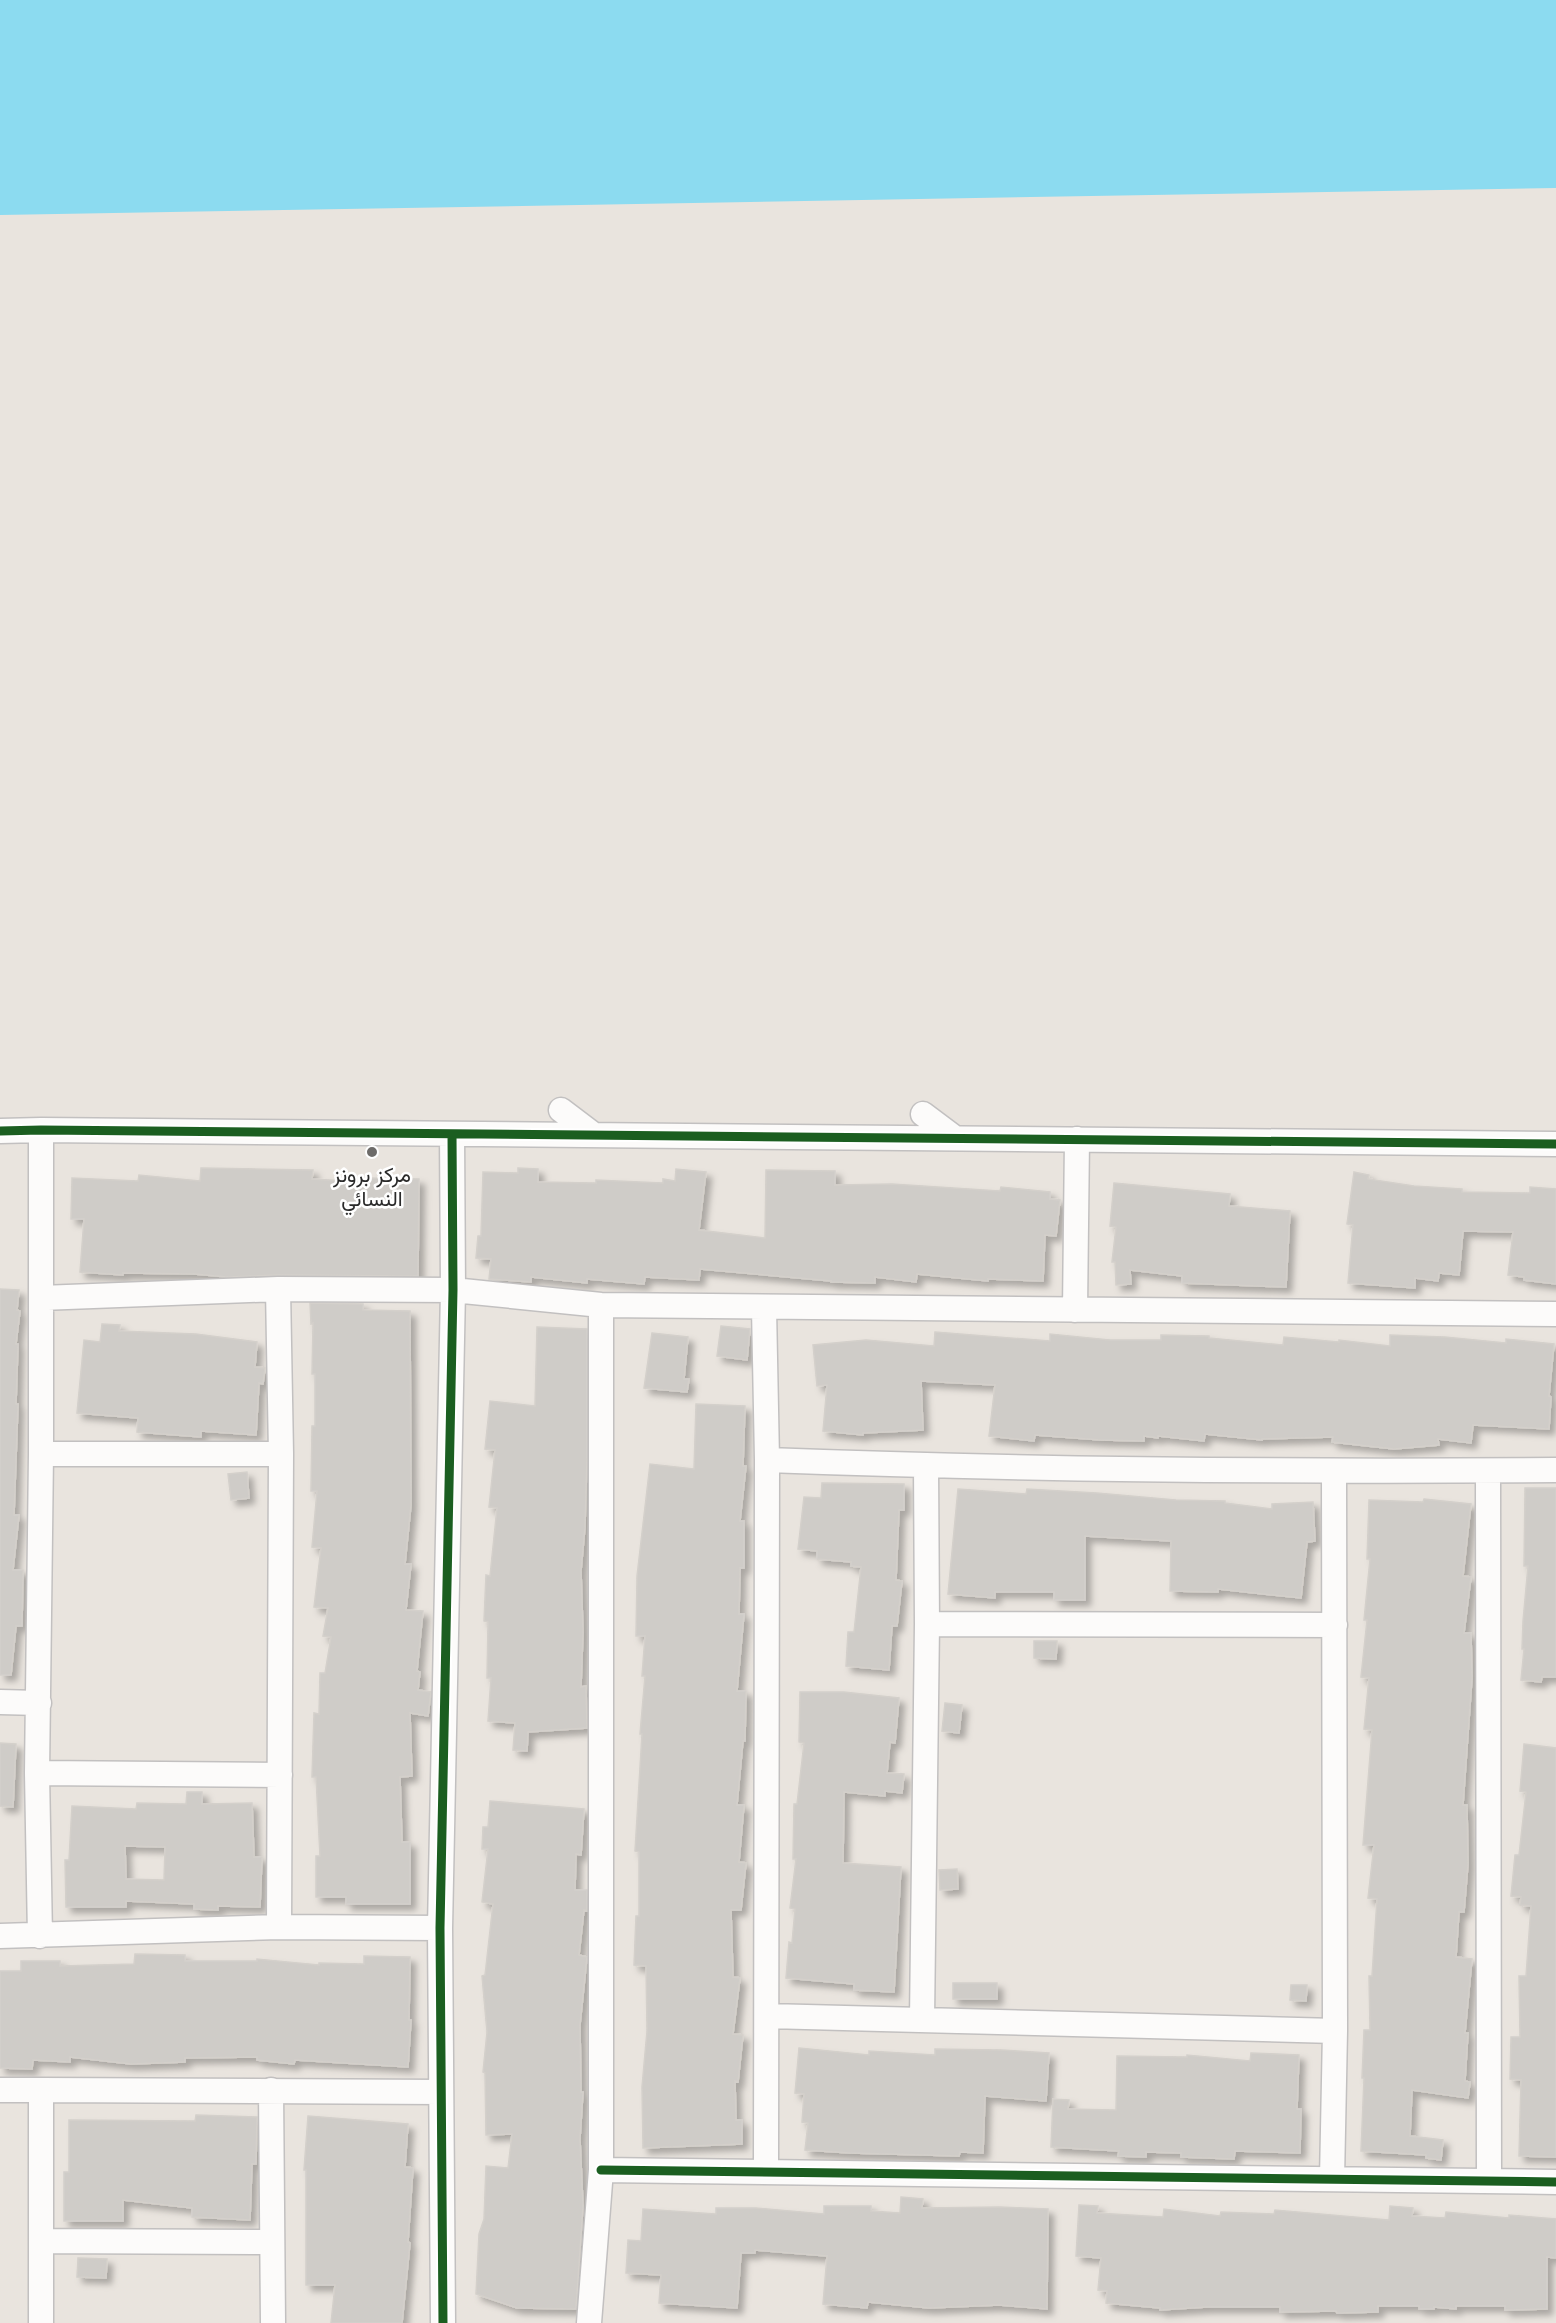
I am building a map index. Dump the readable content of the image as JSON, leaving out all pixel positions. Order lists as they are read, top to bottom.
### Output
{
  "places": ["مركز برونز النسائي"]
}
